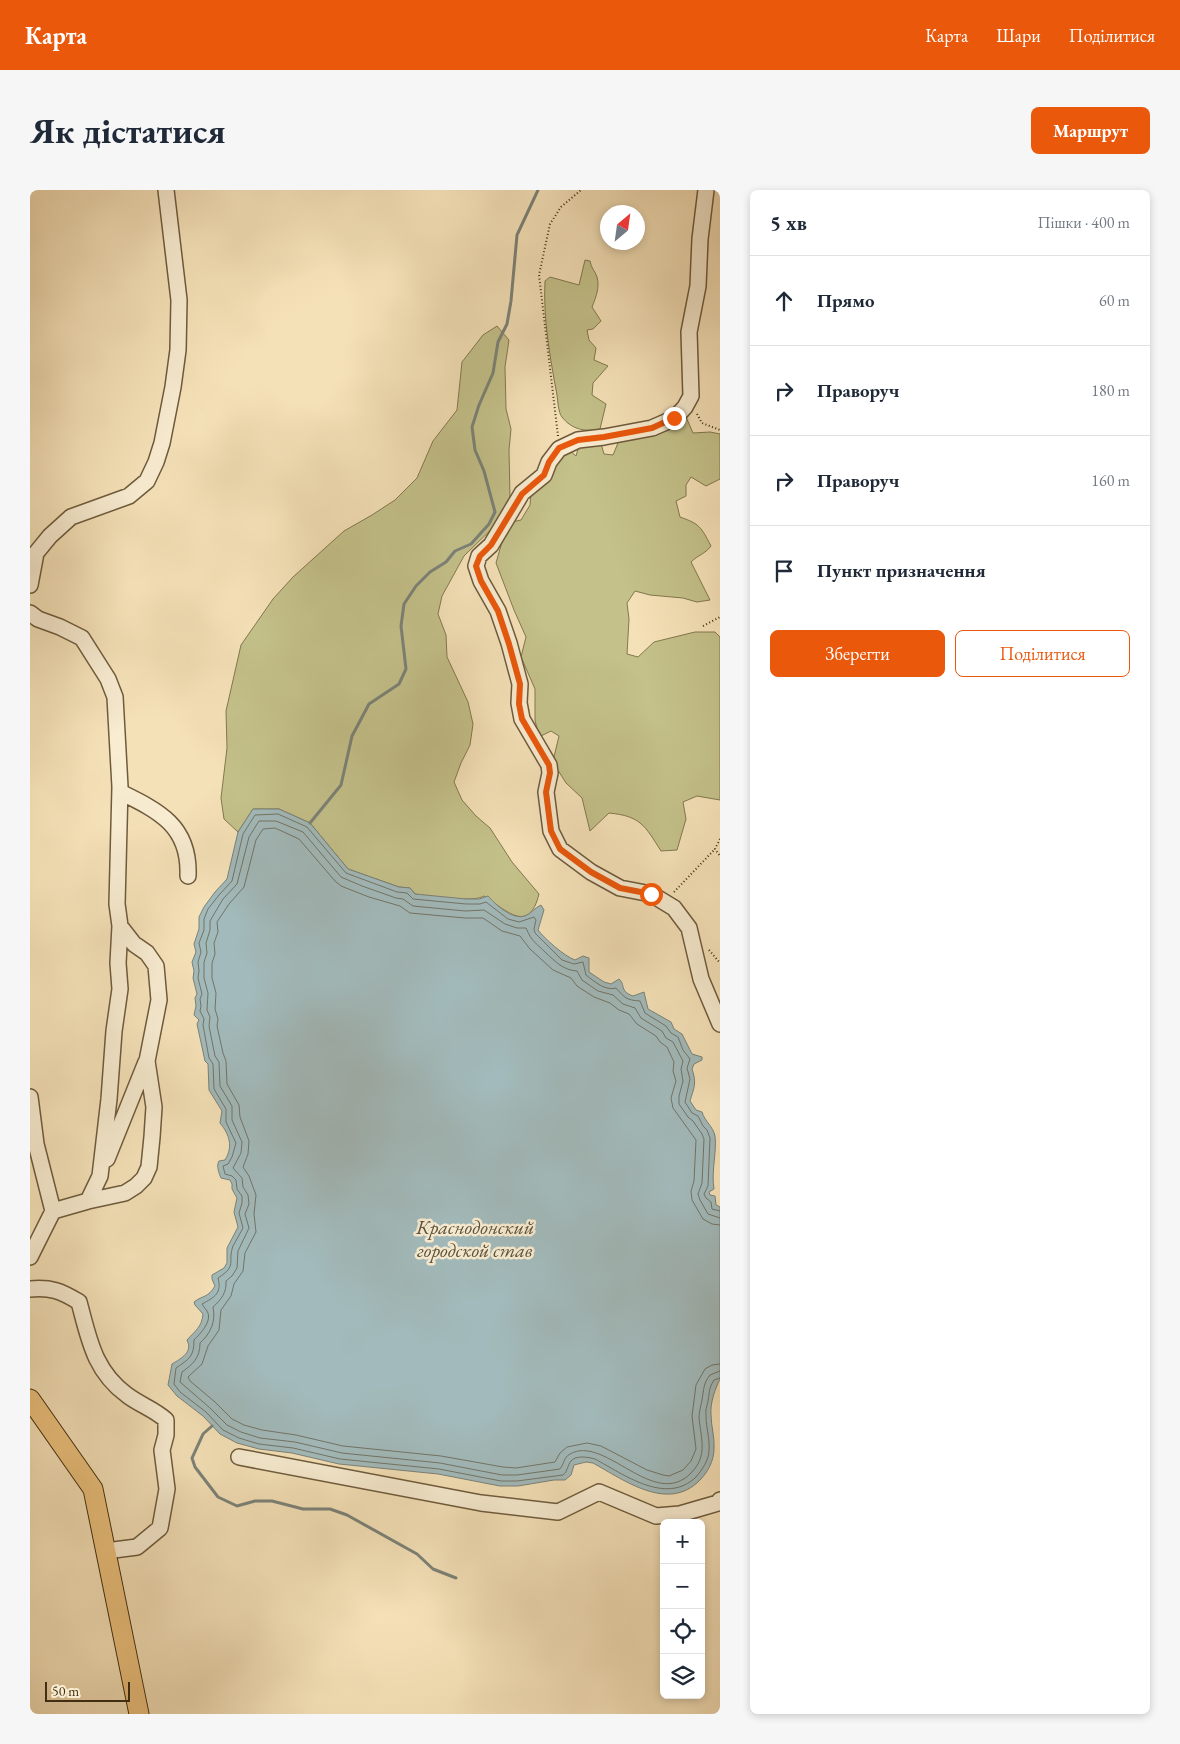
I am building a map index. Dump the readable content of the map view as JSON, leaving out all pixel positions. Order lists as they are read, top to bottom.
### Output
{
  "water": ["Краснодонский городской став"],
  "scale_bar": "50 m",
  "north": "top right",
  "page": {
    "header": "Карта",
    "nav": ["Карта", "Шари", "Поділитися"],
    "buttons": [
      "Маршрут",
      ["Зберегти", "Поділитися"]
    ],
    "title": "Як дістатися",
    "heading": ["5 хв", "Пішки · 400 m"],
    "list": [
      ["Прямо", "60 m"],
      ["Праворуч", "180 m"],
      ["Праворуч", "160 m"],
      "Пункт призначення"
    ],
    "map_buttons": ["+", "−"],
    "scale": "50 m"
  }
}
